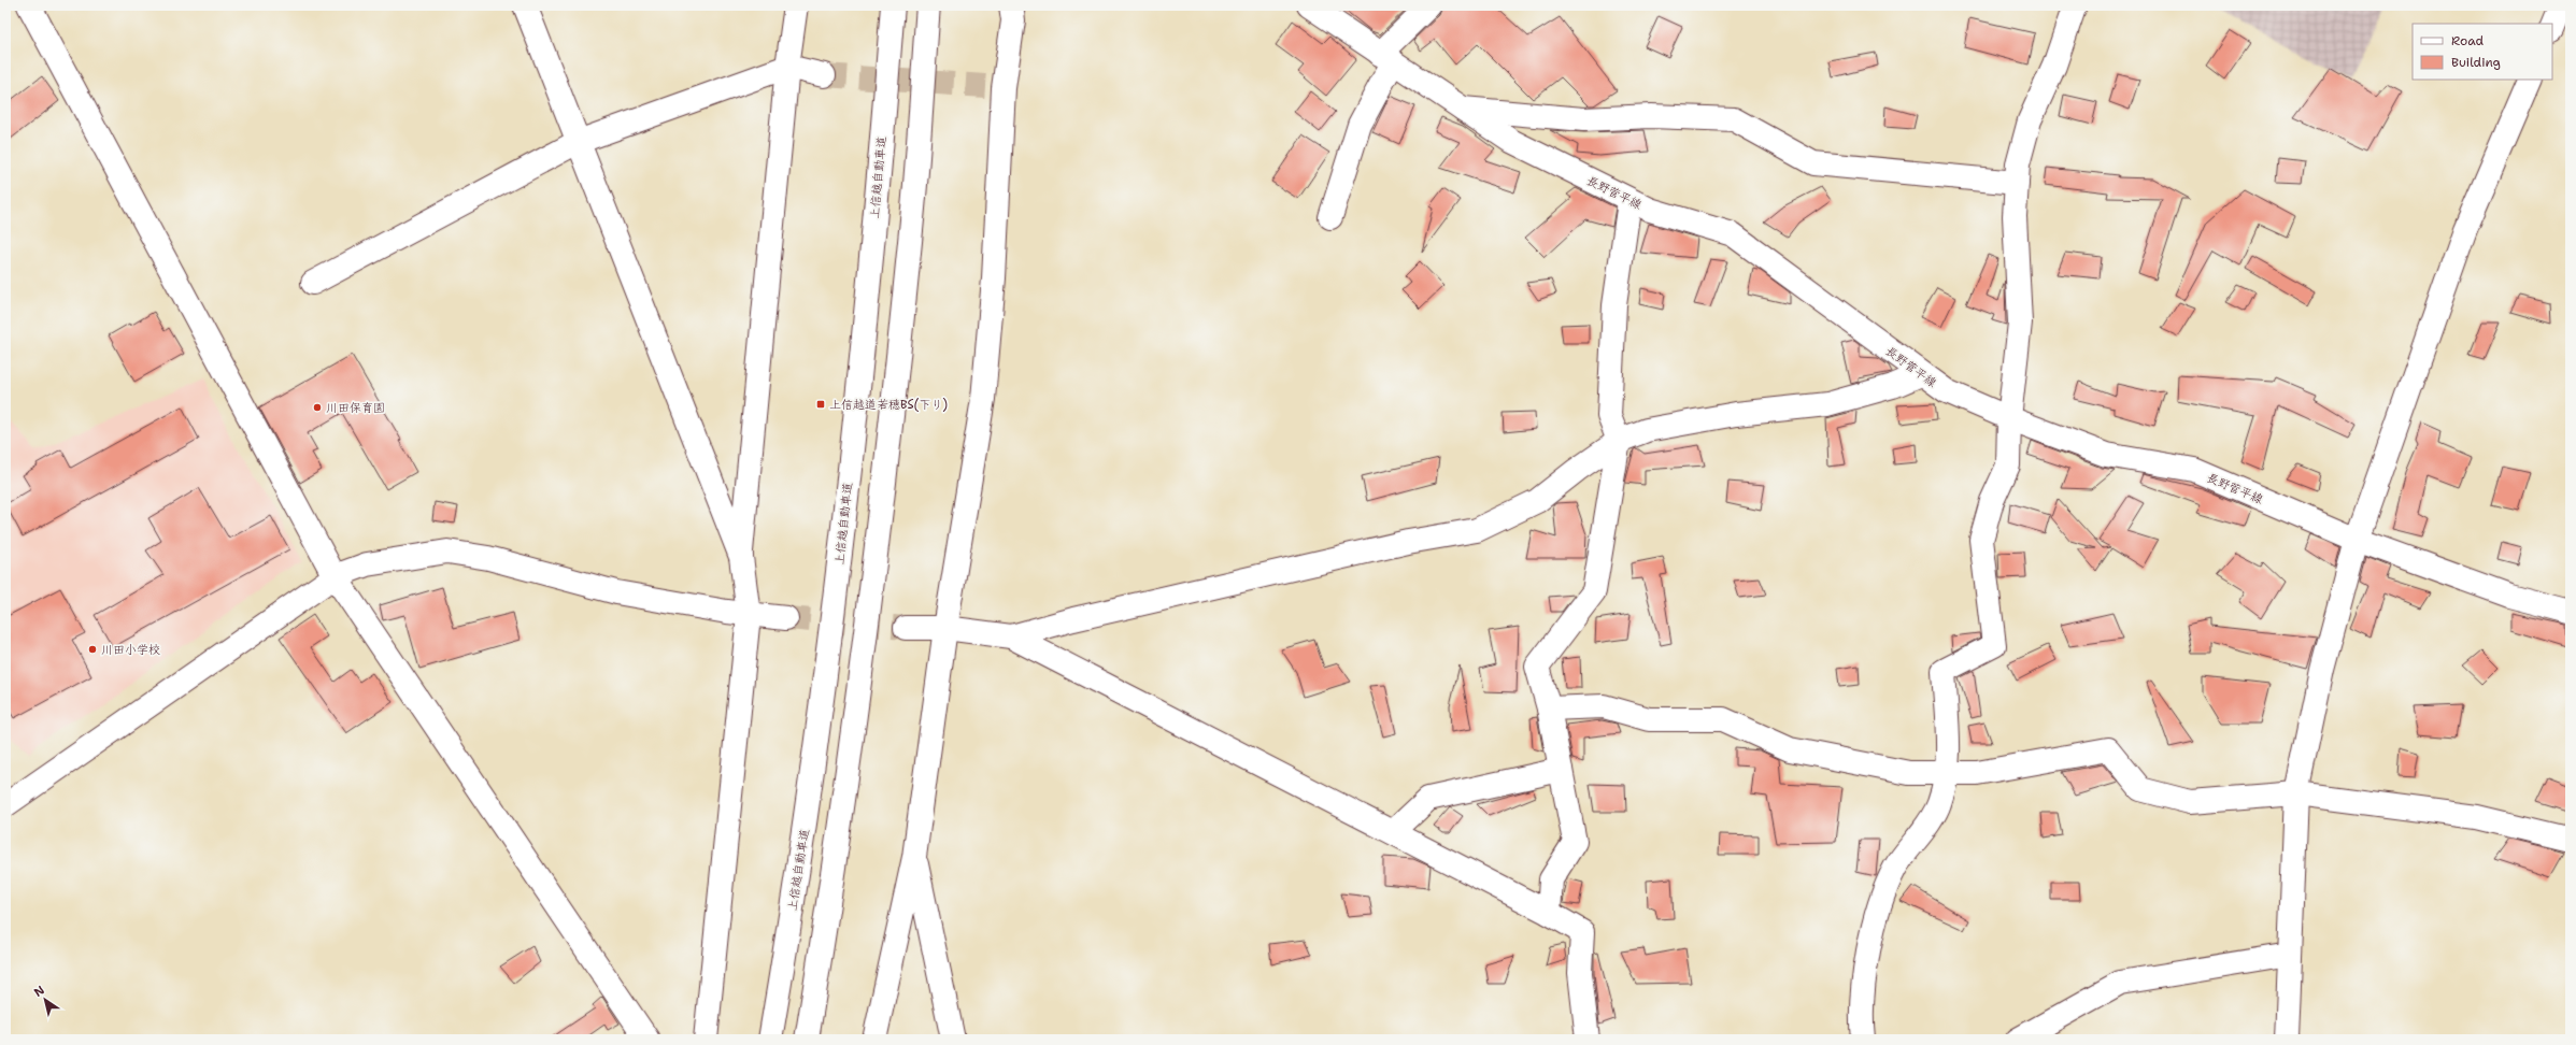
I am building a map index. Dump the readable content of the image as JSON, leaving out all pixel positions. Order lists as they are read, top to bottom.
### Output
{
  "streets": {
    "main road": ["上信越自動車道", "長野菅平線"]
  },
  "places": {
    "transit": ["上信越道若穂BS(下り)"],
    "other": ["川田保育園", "川田小学校"]
  },
  "legend": ["Road", "Building"],
  "north": "top left"
}
